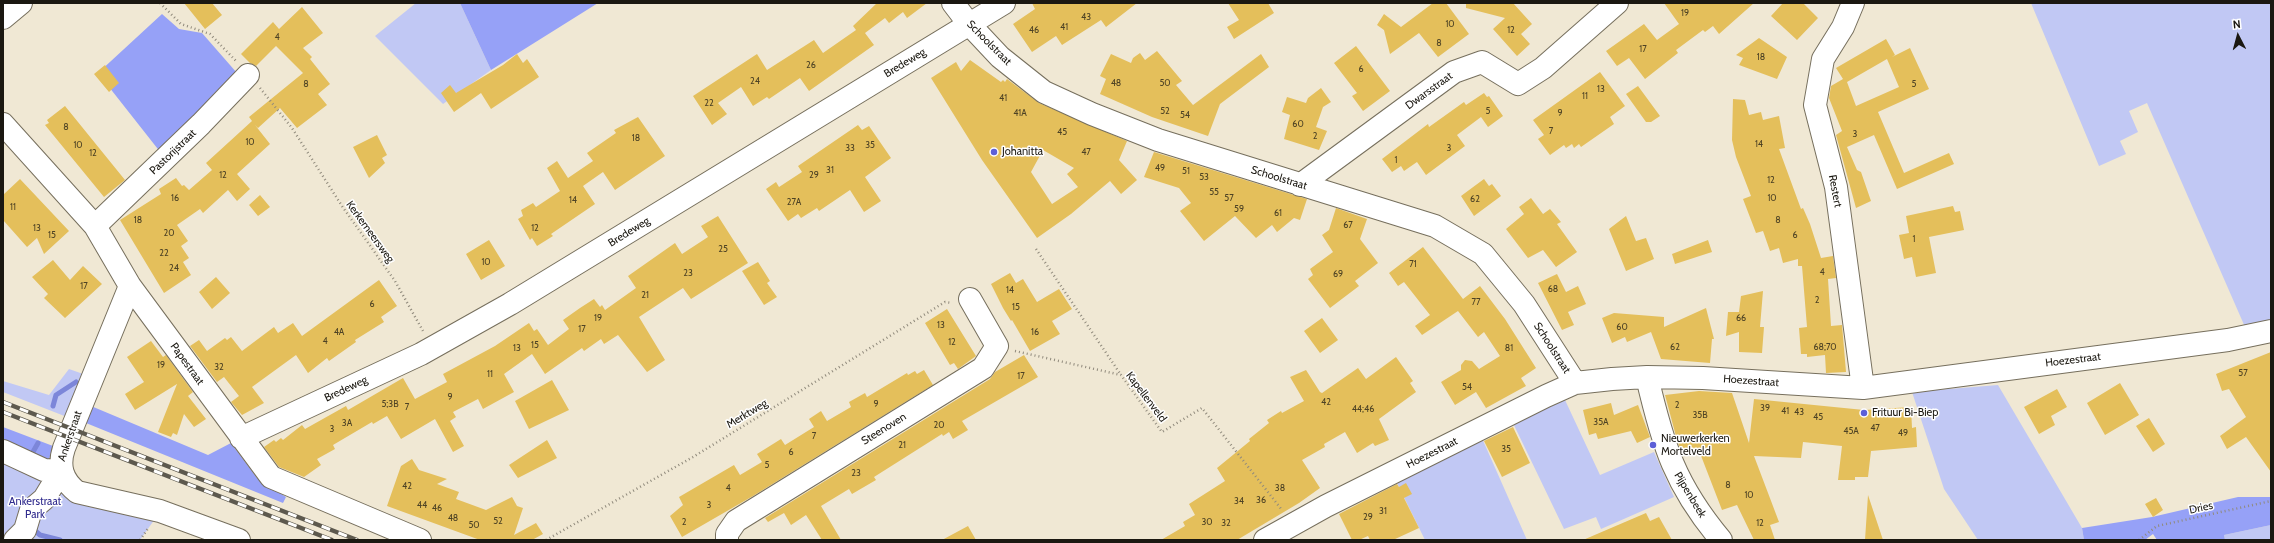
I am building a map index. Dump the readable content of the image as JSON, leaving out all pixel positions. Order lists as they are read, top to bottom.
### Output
{
  "streets": {
    "street": [
      "Schoolstraat",
      "Bredeweg",
      "Dwarsstraat",
      "Pastorijstraat",
      "Restert",
      "Hoezestraat",
      "Papestraat",
      "Steenoven",
      "Ankerstraat",
      "Pijpenbeek"
    ],
    "path": [
      "Kerkemeersweg",
      "Kapellenveld",
      "Merktweg",
      "Dries"
    ]
  },
  "crossings": [
    ["Schoolstraat", "Bredeweg"],
    ["Schoolstraat", "Dwarsstraat"],
    ["Schoolstraat", "Hoezestraat"],
    ["Bredeweg", "Kerkemeersweg"],
    ["Bredeweg", "Papestraat"],
    ["Pastorijstraat", "Kerkemeersweg"],
    ["Pastorijstraat", "Papestraat"],
    ["Restert", "Hoezestraat"],
    ["Hoezestraat", "Kapellenveld"],
    ["Hoezestraat", "Pijpenbeek"],
    ["Papestraat", "Ankerstraat"],
    ["Kapellenveld", "Steenoven"]
  ],
  "parks": ["Ankerstraat Park"],
  "places": ["Johanitta", "Frituur Bi-Biep", "Nieuwerkerken Mortelveld"],
  "house_numbers": [
    "19",
    "43",
    "10",
    "41",
    "46",
    "12",
    "4",
    "8",
    "17",
    "18",
    "26",
    "6",
    "24",
    "48",
    "50",
    "8",
    "5",
    "13",
    "11",
    "41",
    "22",
    "52",
    "5",
    "41A",
    "9",
    "54",
    "60",
    "8",
    "7",
    "45",
    "3",
    "2",
    "18",
    "10",
    "14",
    "10",
    "35",
    "33",
    "3",
    "47",
    "12",
    "1",
    "49",
    "31",
    "51",
    "12",
    "29",
    "53",
    "12",
    "55",
    "16",
    "57",
    "10",
    "62",
    "14",
    "27A",
    "11",
    "59",
    "61",
    "18",
    "8",
    "67",
    "13",
    "12",
    "20",
    "15",
    "6",
    "1",
    "25",
    "22",
    "10",
    "71",
    "24",
    "4",
    "23",
    "69",
    "17",
    "68",
    "14",
    "21",
    "2",
    "77",
    "6",
    "15",
    "19",
    "66",
    "13",
    "60",
    "17",
    "4A",
    "16",
    "4",
    "12",
    "15",
    "62",
    "68;70",
    "13",
    "81",
    "19",
    "32",
    "57",
    "11",
    "17",
    "54",
    "9",
    "42",
    "5;3B",
    "9",
    "2",
    "7",
    "39",
    "44;46",
    "41",
    "43",
    "35B",
    "45",
    "35A",
    "3A",
    "20",
    "47",
    "3",
    "45A",
    "49",
    "7",
    "21",
    "35",
    "6",
    "5",
    "23",
    "8",
    "42",
    "4",
    "38",
    "10",
    "36",
    "34",
    "44",
    "3",
    "46",
    "31",
    "29",
    "48",
    "52",
    "2",
    "30",
    "32",
    "12",
    "50"
  ],
  "north": "top"
}
